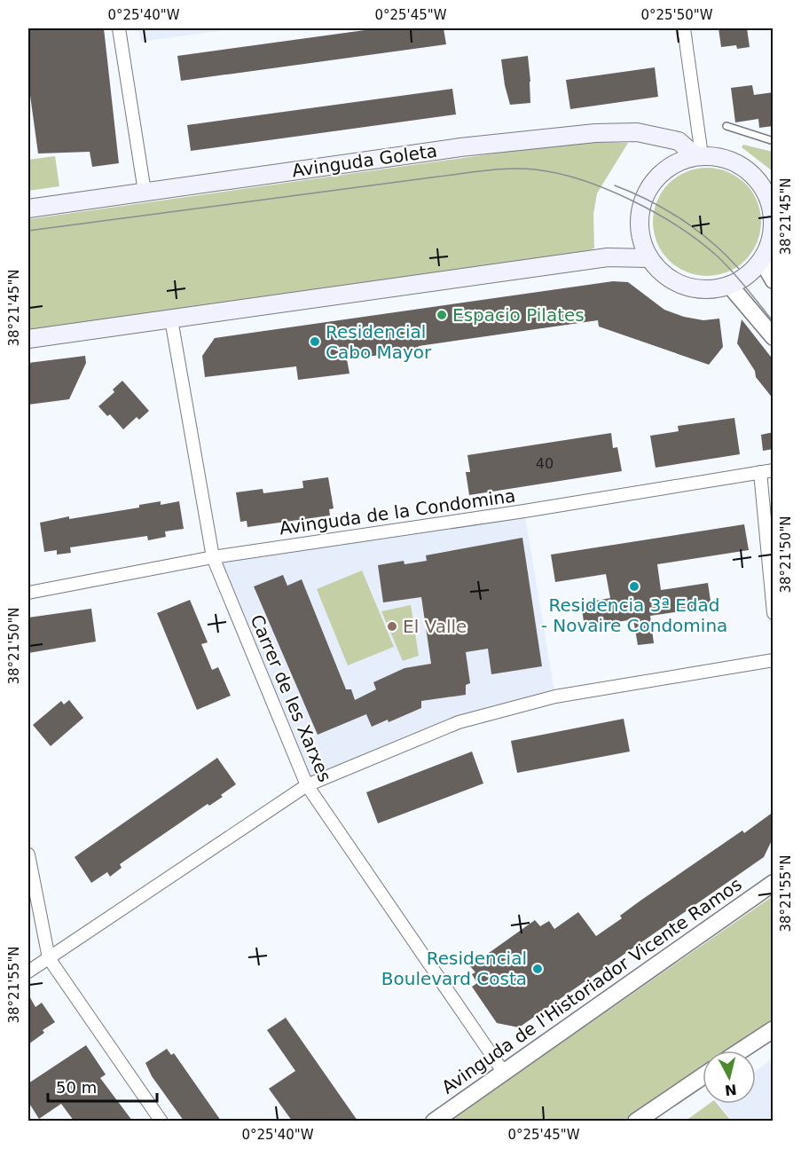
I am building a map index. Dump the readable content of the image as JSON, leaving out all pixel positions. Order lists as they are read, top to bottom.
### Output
{
  "streets": {
    "main road": ["Avinguda Goleta"],
    "street": ["Avinguda de la Condomina", "Carrer de les Xarxes", "Avinguda de l'Historiador Vicente Ramos"]
  },
  "crossings": [
    ["Avinguda de la Condomina", "Carrer de les Xarxes"],
    ["Carrer de les Xarxes", "Avinguda de l'Historiador Vicente Ramos"]
  ],
  "places": [
    "Espacio Pilates",
    "Residencial Cabo Mayor",
    "Residencia 3ª Edad - Novaire Condomina",
    "El Valle",
    "Residencial Boulevard Costa"
  ],
  "house_numbers": ["40"],
  "scale_bar": "50 m",
  "north": "bottom",
  "coordinates": [
    "0°25'40\"W",
    "0°25'45\"W",
    "0°25'50\"W",
    "38°21'45\"N",
    "38°21'50\"N",
    "38°21'55\"N"
  ]
}
